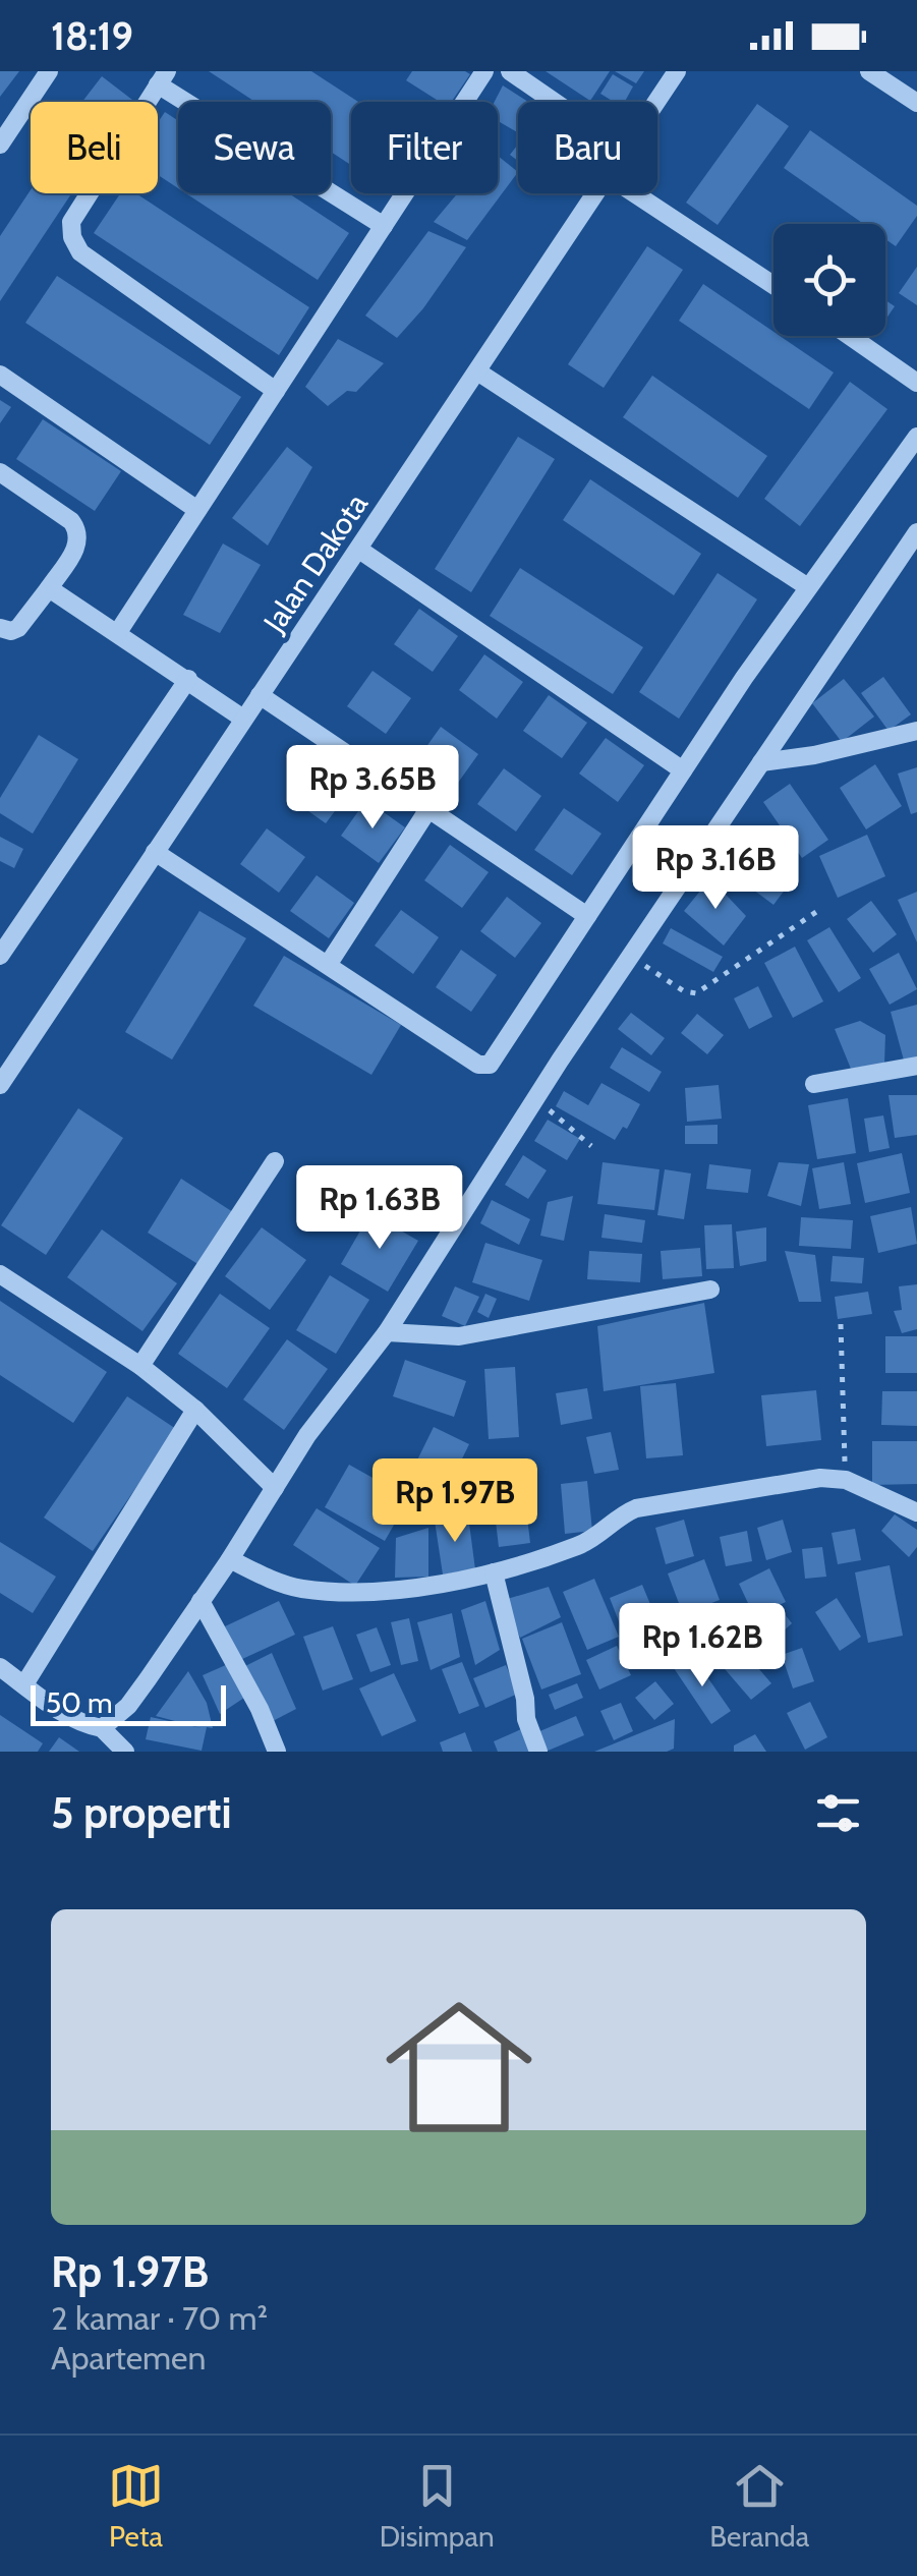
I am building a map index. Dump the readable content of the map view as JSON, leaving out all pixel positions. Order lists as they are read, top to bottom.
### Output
{
  "streets": {
    "street": ["Jalan Dakota"]
  },
  "scale_bar": "50 m",
  "page": {
    "status": "18:19",
    "chip": [
      "Beli",
      "Sewa",
      "Filter",
      "Baru"
    ],
    "price": [
      "Rp 3.65B",
      "Rp 3.16B",
      "Rp 1.63B",
      "Rp 1.97B",
      "Rp 1.62B"
    ],
    "scale": "50 m",
    "heading": "5 properti",
    "list": [
      {
        "name": "Rp 1.97B",
        "note": "2 kamar · 70 m² · Apartemen"
      }
    ],
    "tabs": ["Peta", "Disimpan", "Beranda"]
  }
}
